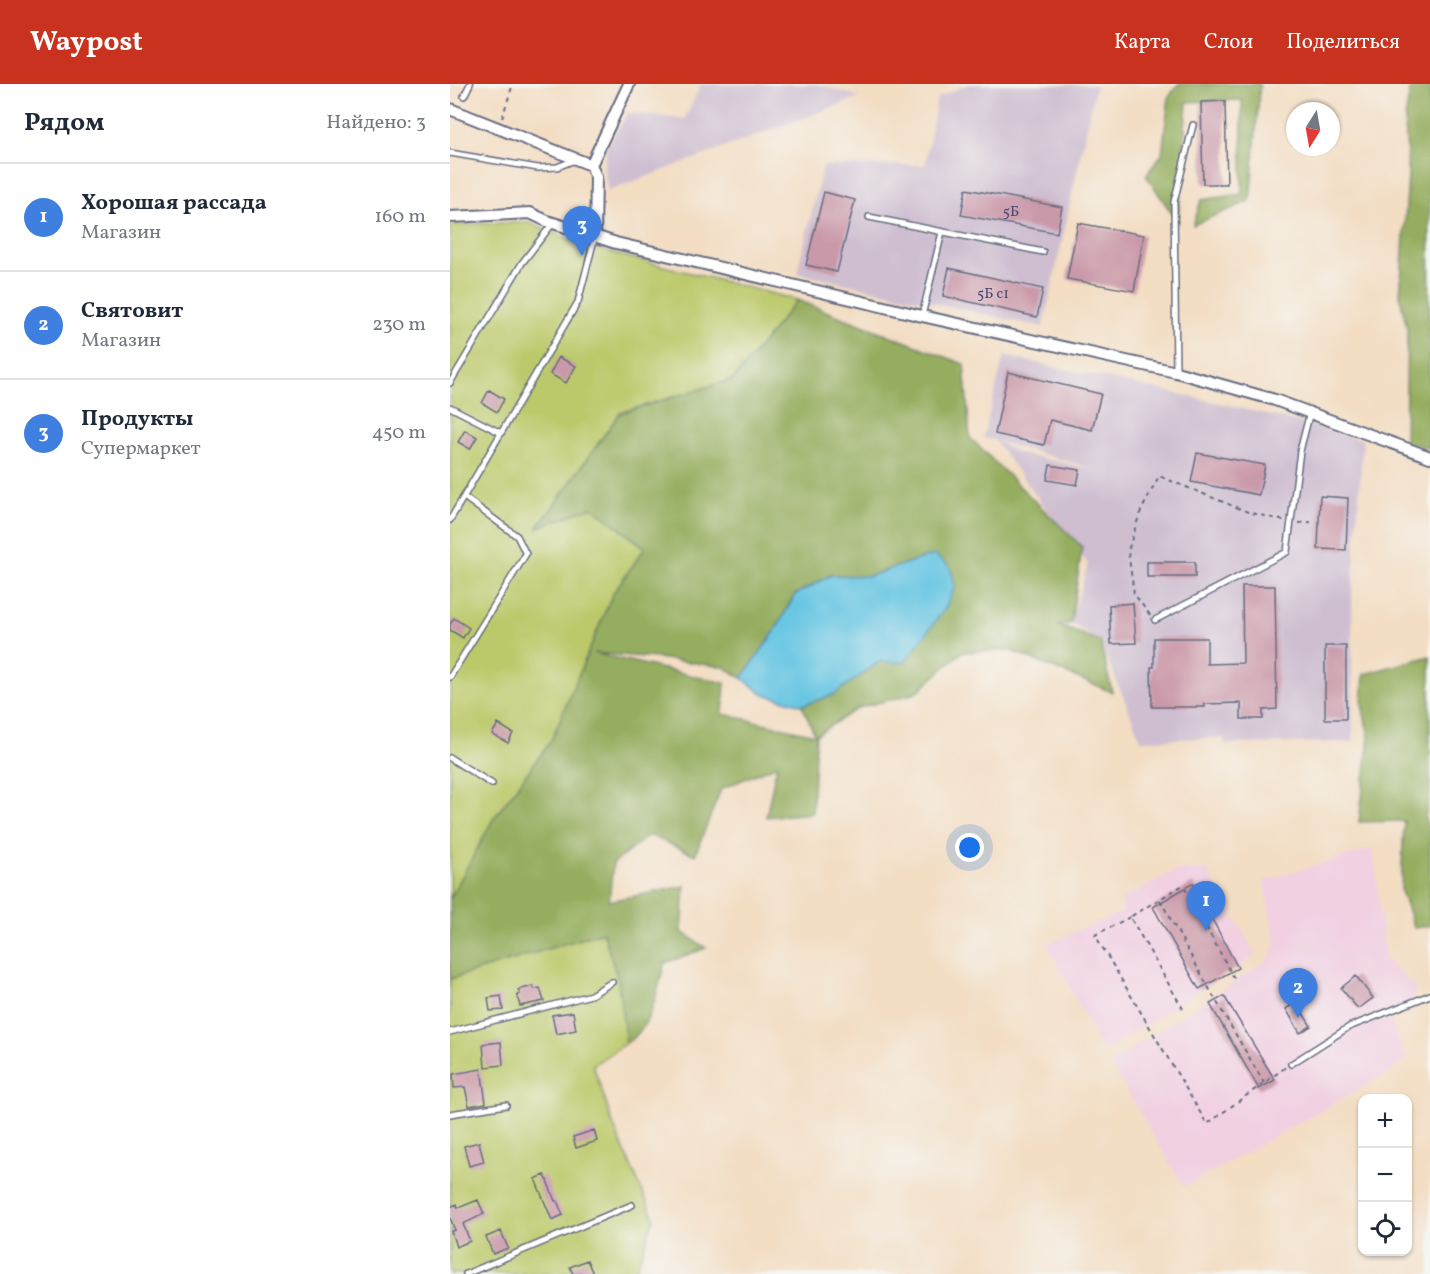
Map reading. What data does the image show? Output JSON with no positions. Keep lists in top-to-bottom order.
{
  "house_numbers": ["5Б", "5Б с1"],
  "north": "bottom",
  "page": {
    "header": "Waypost",
    "nav": ["Карта", "Слои", "Поделиться"],
    "heading": ["Рядом", "Найдено: 3"],
    "list": [
      {
        "mark": "1",
        "name": "Хорошая рассада",
        "note": "Магазин",
        "value": "160 m"
      },
      {
        "mark": "2",
        "name": "Святовит",
        "note": "Магазин",
        "value": "230 m"
      },
      {
        "mark": "3",
        "name": "Продукты",
        "note": "Супермаркет",
        "value": "450 m"
      }
    ],
    "pins": ["3", "1", "2"],
    "map_buttons": ["+", "−"]
  }
}
